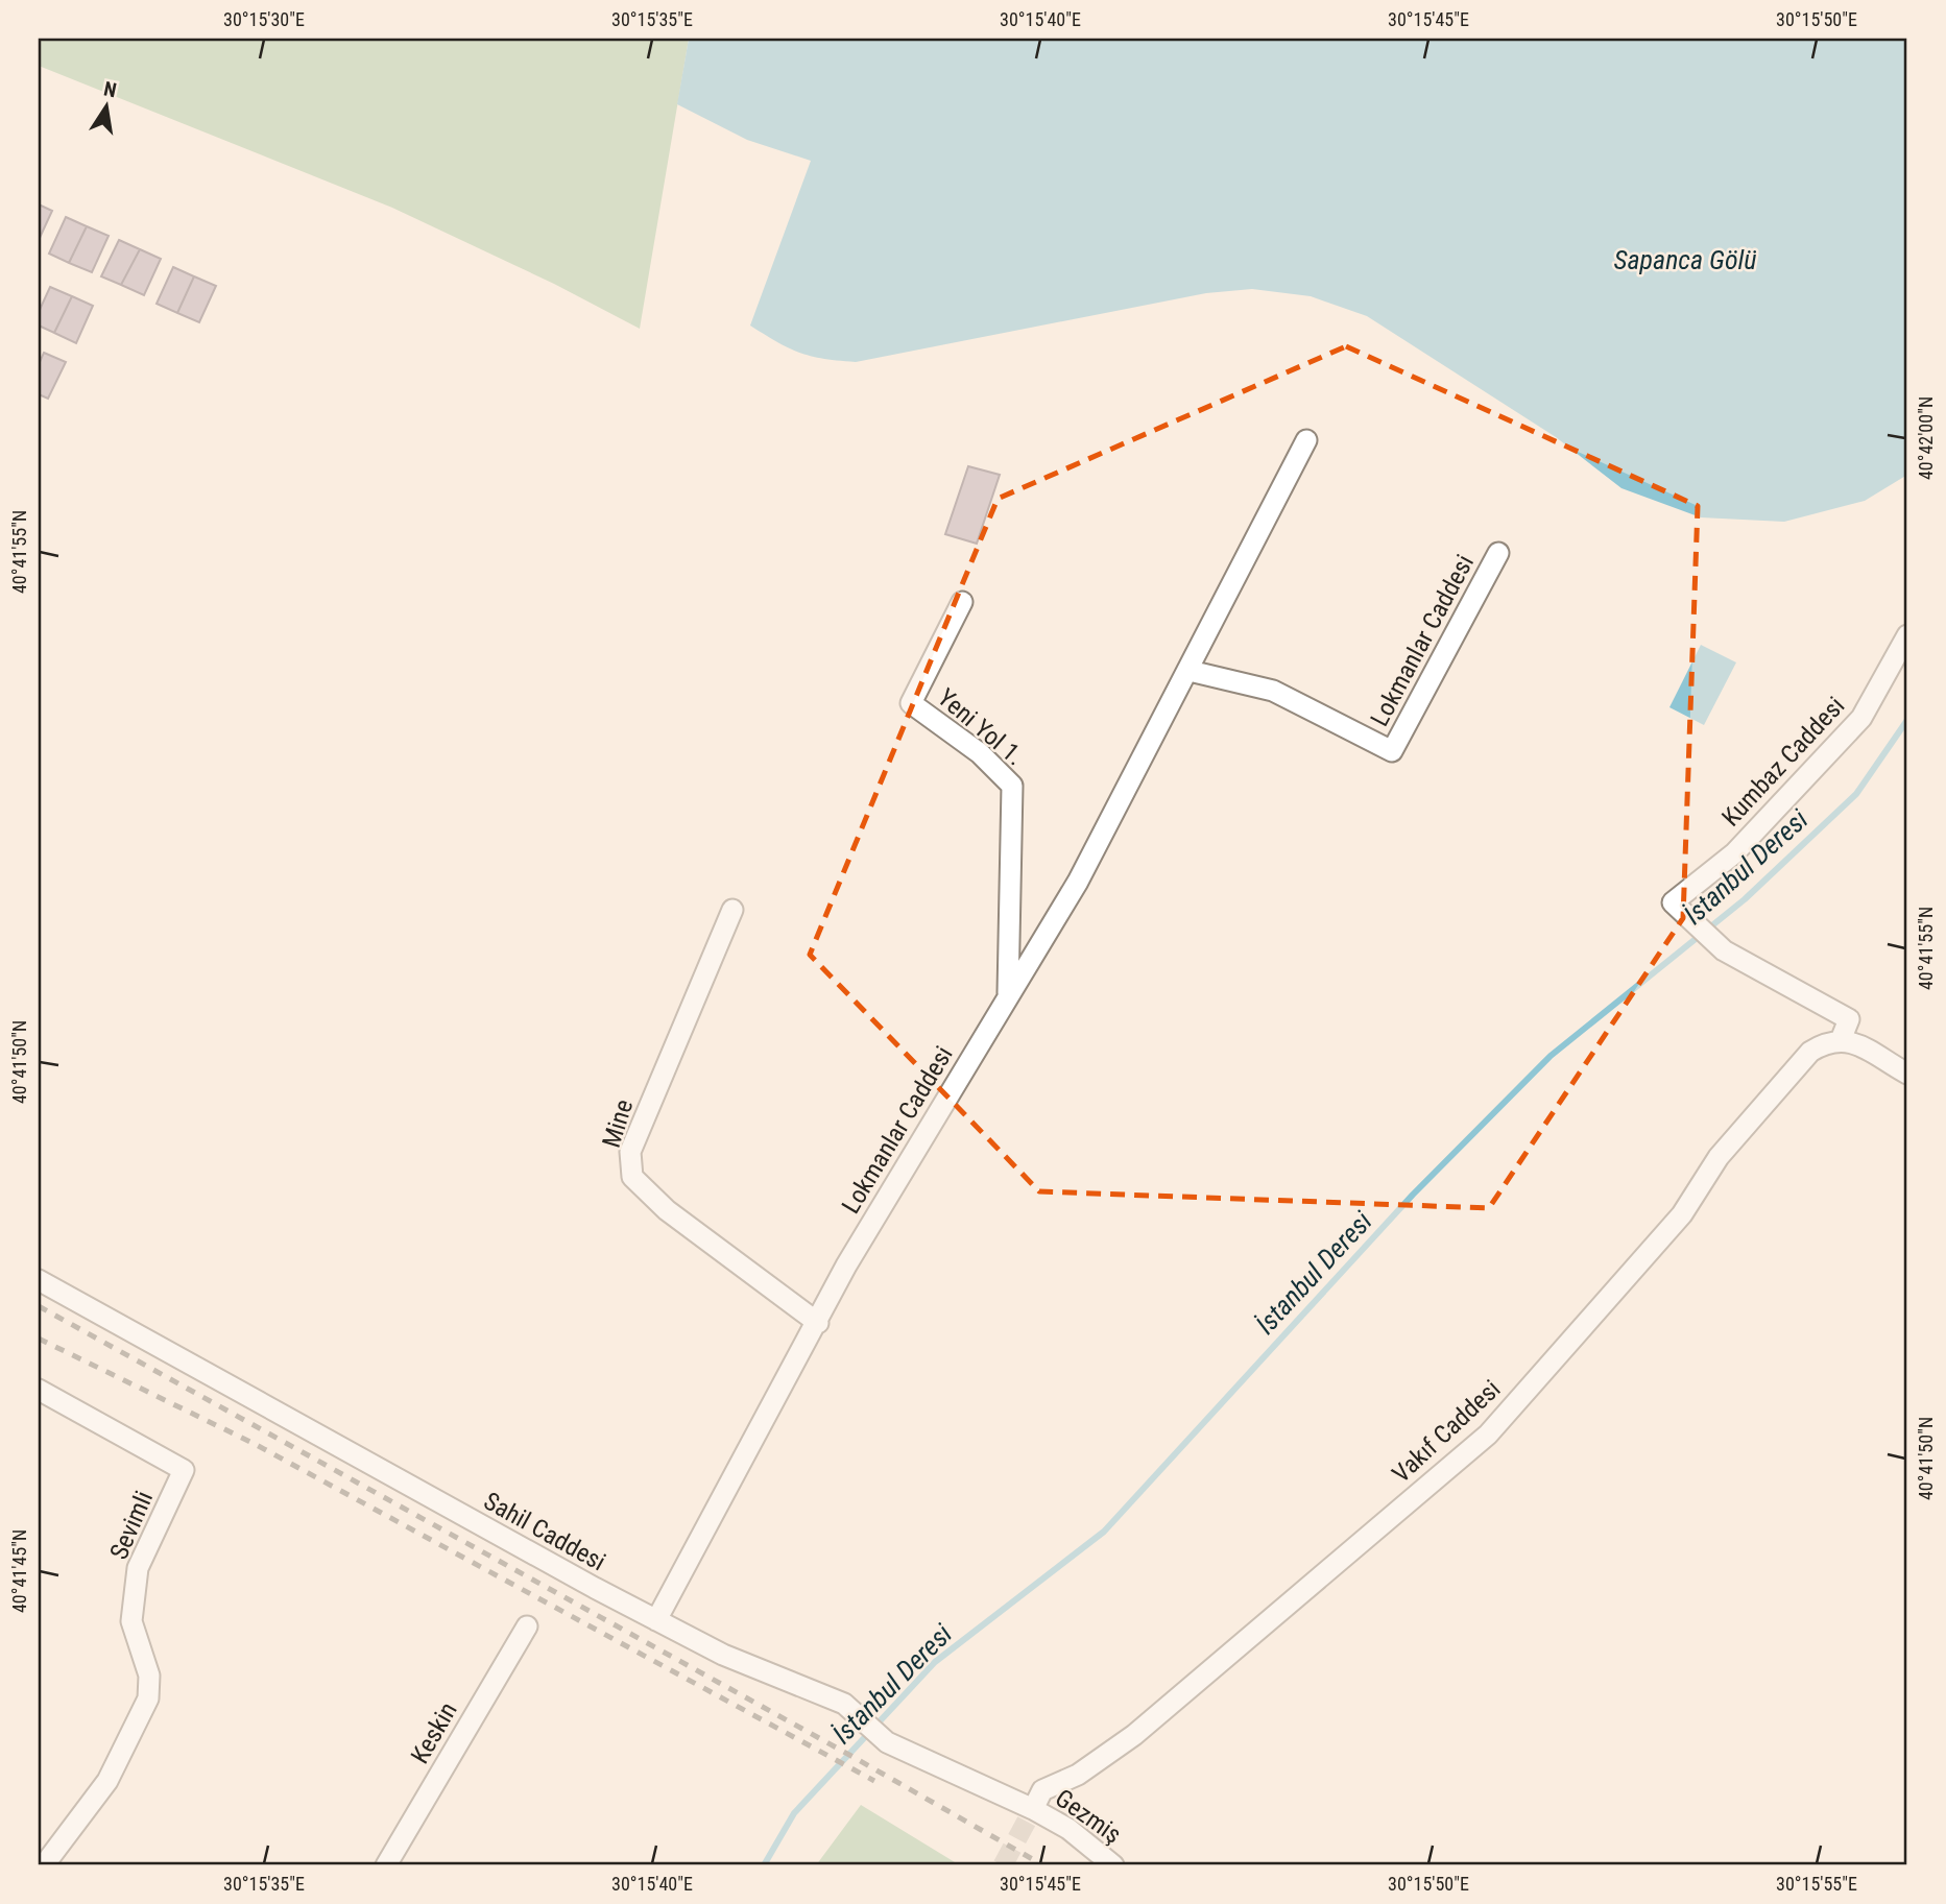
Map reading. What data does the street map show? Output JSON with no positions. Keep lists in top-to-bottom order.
{
  "streets": {
    "street": [
      "Lokmanlar Caddesi",
      "Yeni Yol 1.",
      "Kumbaz Caddesi",
      "Mine",
      "Vakıf Caddesi",
      "Sevimli",
      "Sahil Caddesi",
      "Keskin",
      "Gezmiş"
    ]
  },
  "crossings": [
    ["Lokmanlar Caddesi", "Yeni Yol 1."],
    ["Lokmanlar Caddesi", "Mine"],
    ["Lokmanlar Caddesi", "Sahil Caddesi"],
    ["Kumbaz Caddesi", "Vakıf Caddesi"],
    ["Vakıf Caddesi", "Sahil Caddesi"],
    ["Vakıf Caddesi", "Gezmiş"],
    ["Sahil Caddesi", "Gezmiş"]
  ],
  "water": ["Sapanca Gölü", "İstanbul Deresi"],
  "north": "top",
  "coordinates": [
    "30°15'30\"E",
    "30°15'35\"E",
    "30°15'40\"E",
    "30°15'45\"E",
    "30°15'50\"E",
    "40°42'00\"N",
    "40°41'55\"N",
    "40°41'50\"N",
    "40°41'45\"N",
    "30°15'55\"E"
  ]
}
